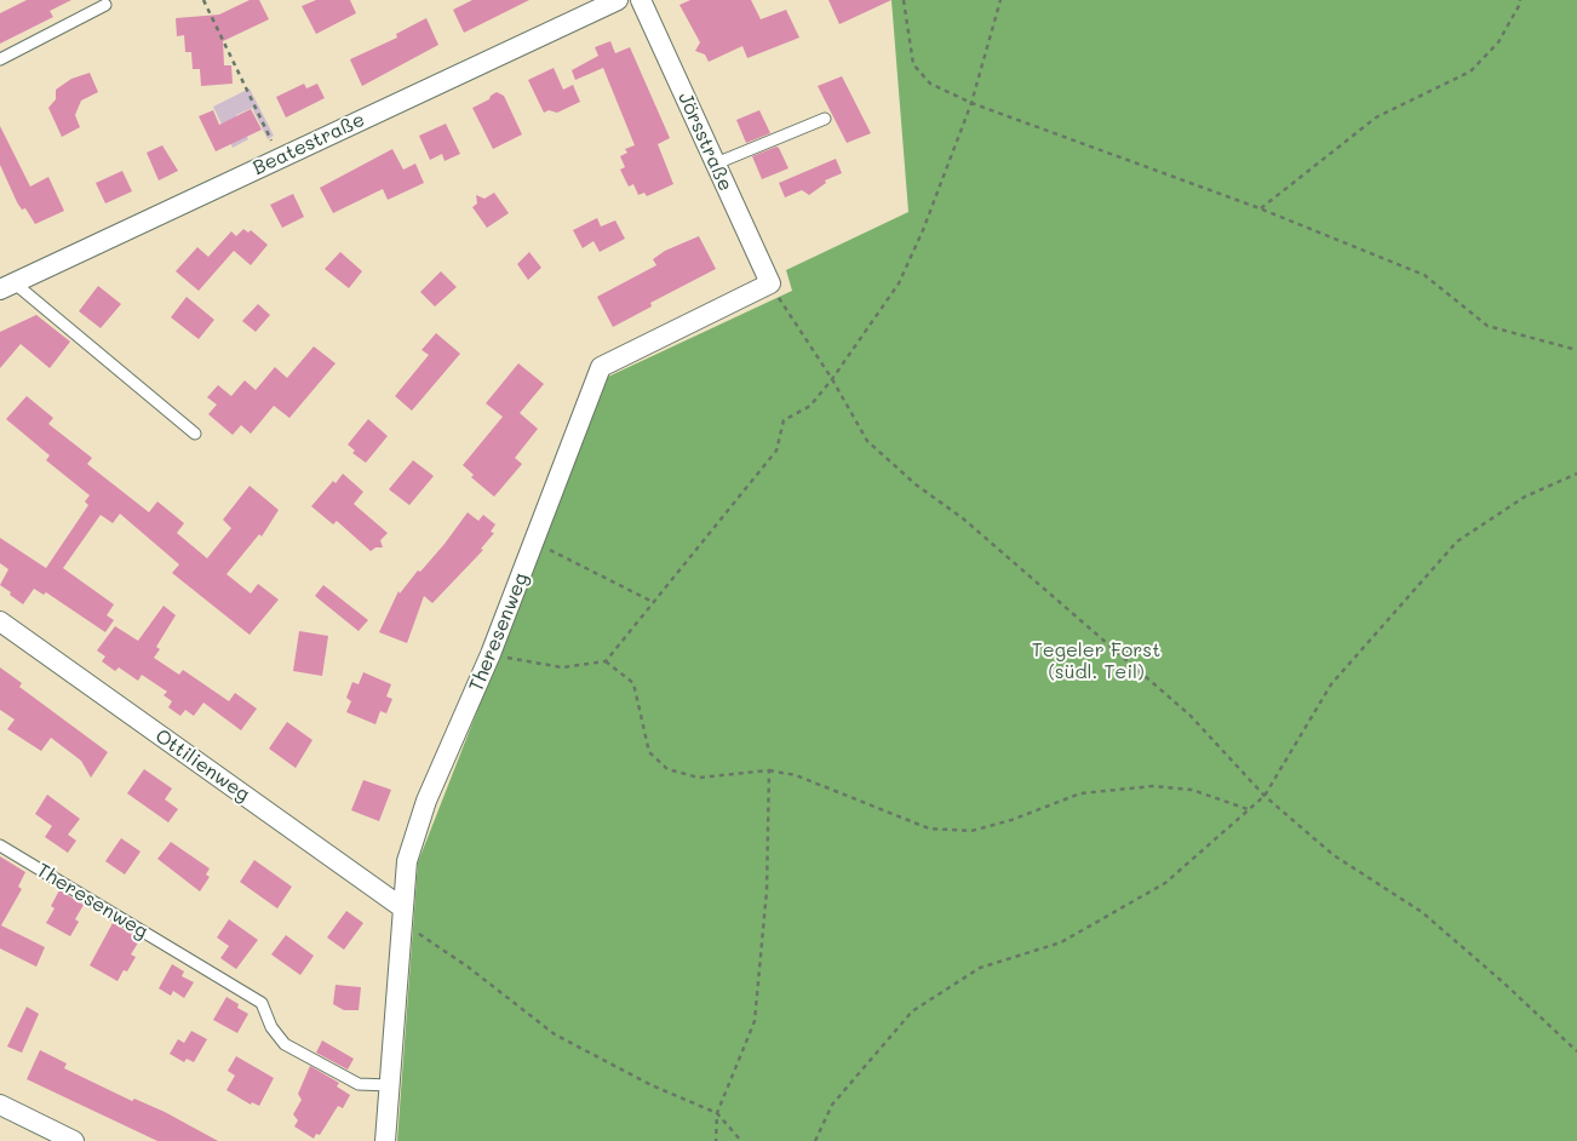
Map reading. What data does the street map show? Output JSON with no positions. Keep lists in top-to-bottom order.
{
  "streets": {
    "street": [
      "Jörsstraße",
      "Beatestraße",
      "Theresenweg",
      "Ottilienweg"
    ]
  },
  "crossings": [
    ["Jörsstraße", "Theresenweg"],
    ["Theresenweg", "Ottilienweg"]
  ],
  "parks": ["Tegeler Forst (südl. Teil)"]
}
